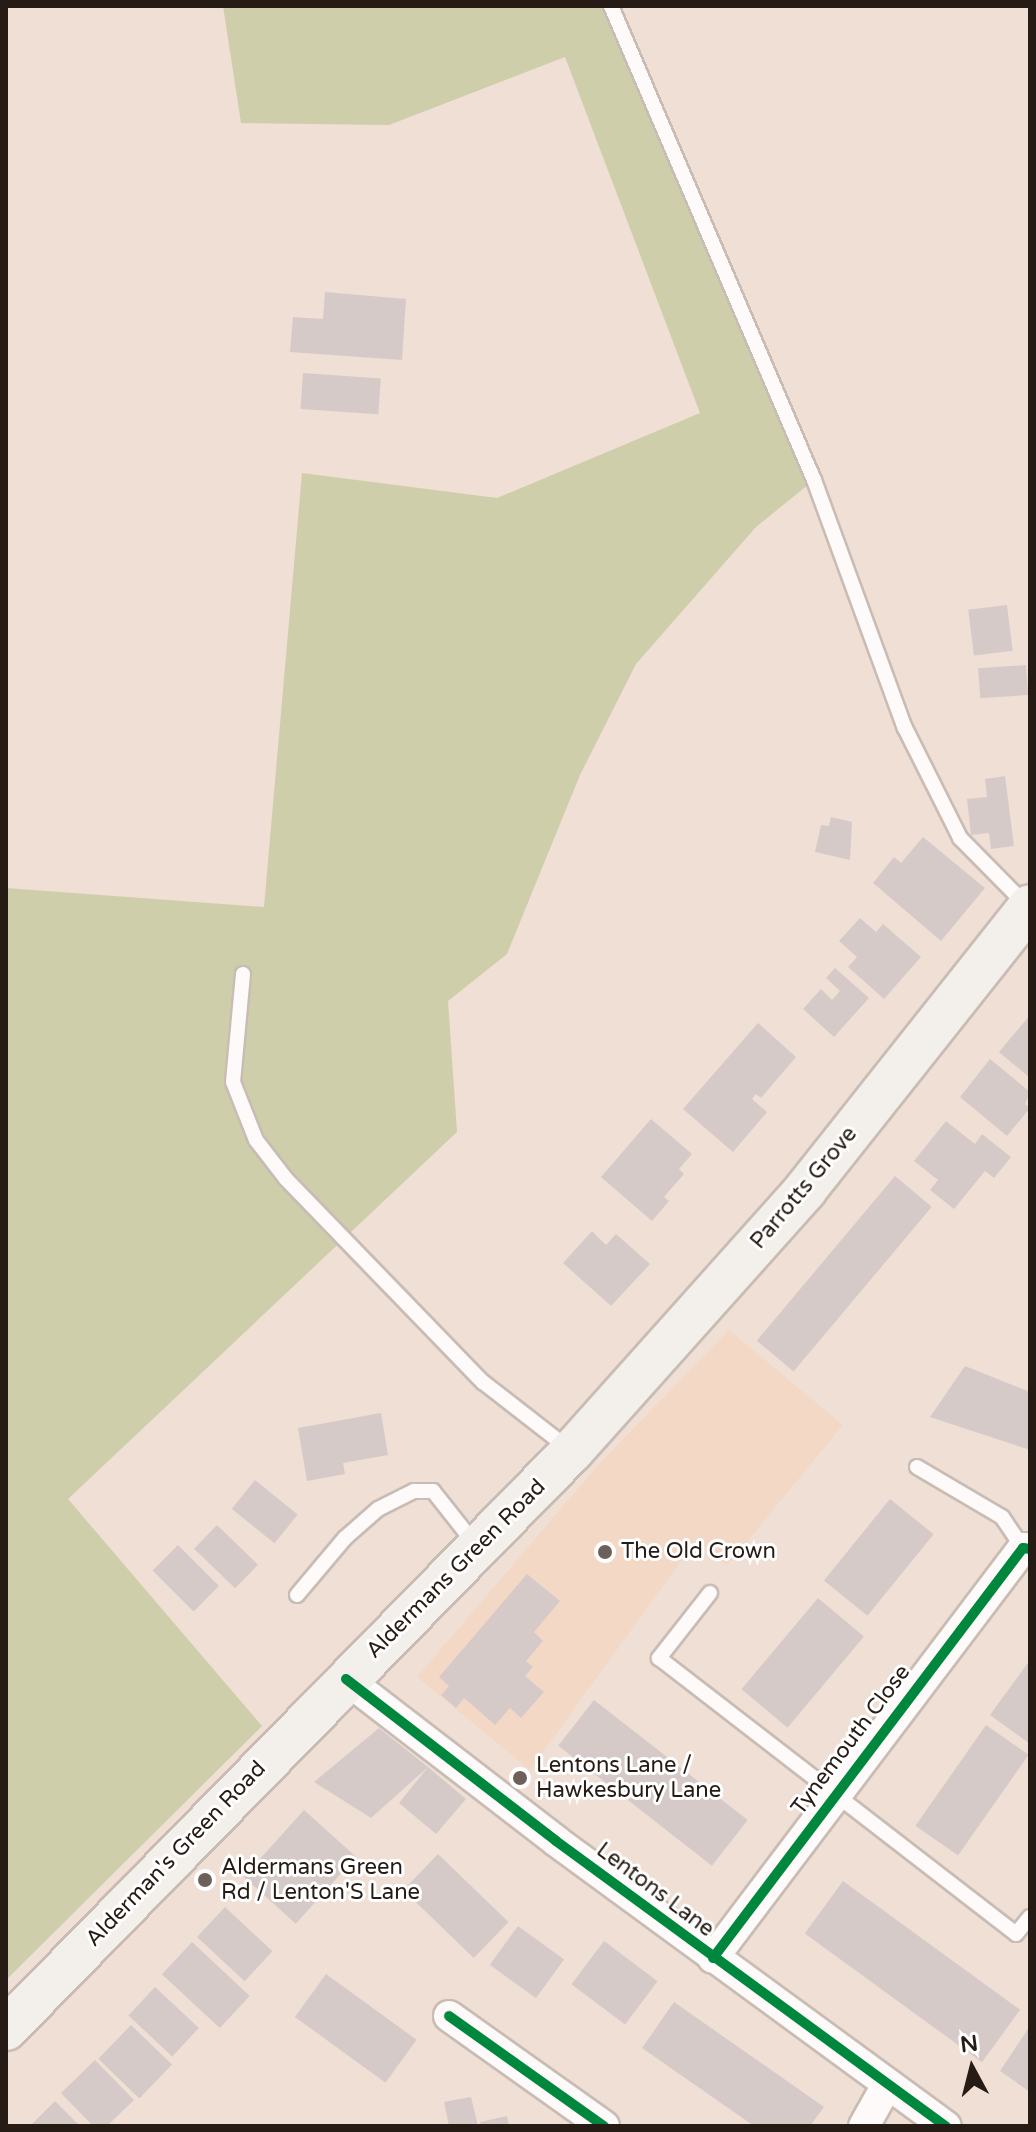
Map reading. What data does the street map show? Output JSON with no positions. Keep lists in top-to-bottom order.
{
  "streets": {
    "main road": ["Parrotts Grove", "Aldermans Green Road", "Alderman's Green Road"],
    "street": ["Tynemouth Close", "Lentons Lane"]
  },
  "crossings": [
    ["Parrotts Grove", "Aldermans Green Road"],
    ["Aldermans Green Road", "Alderman's Green Road"],
    ["Aldermans Green Road", "Lentons Lane"],
    ["Tynemouth Close", "Lentons Lane"],
    ["Alderman's Green Road", "Lentons Lane"]
  ],
  "places": ["The Old Crown", "Lentons Lane / Hawkesbury Lane", "Aldermans Green Rd / Lenton'S Lane"],
  "north": "top"
}
